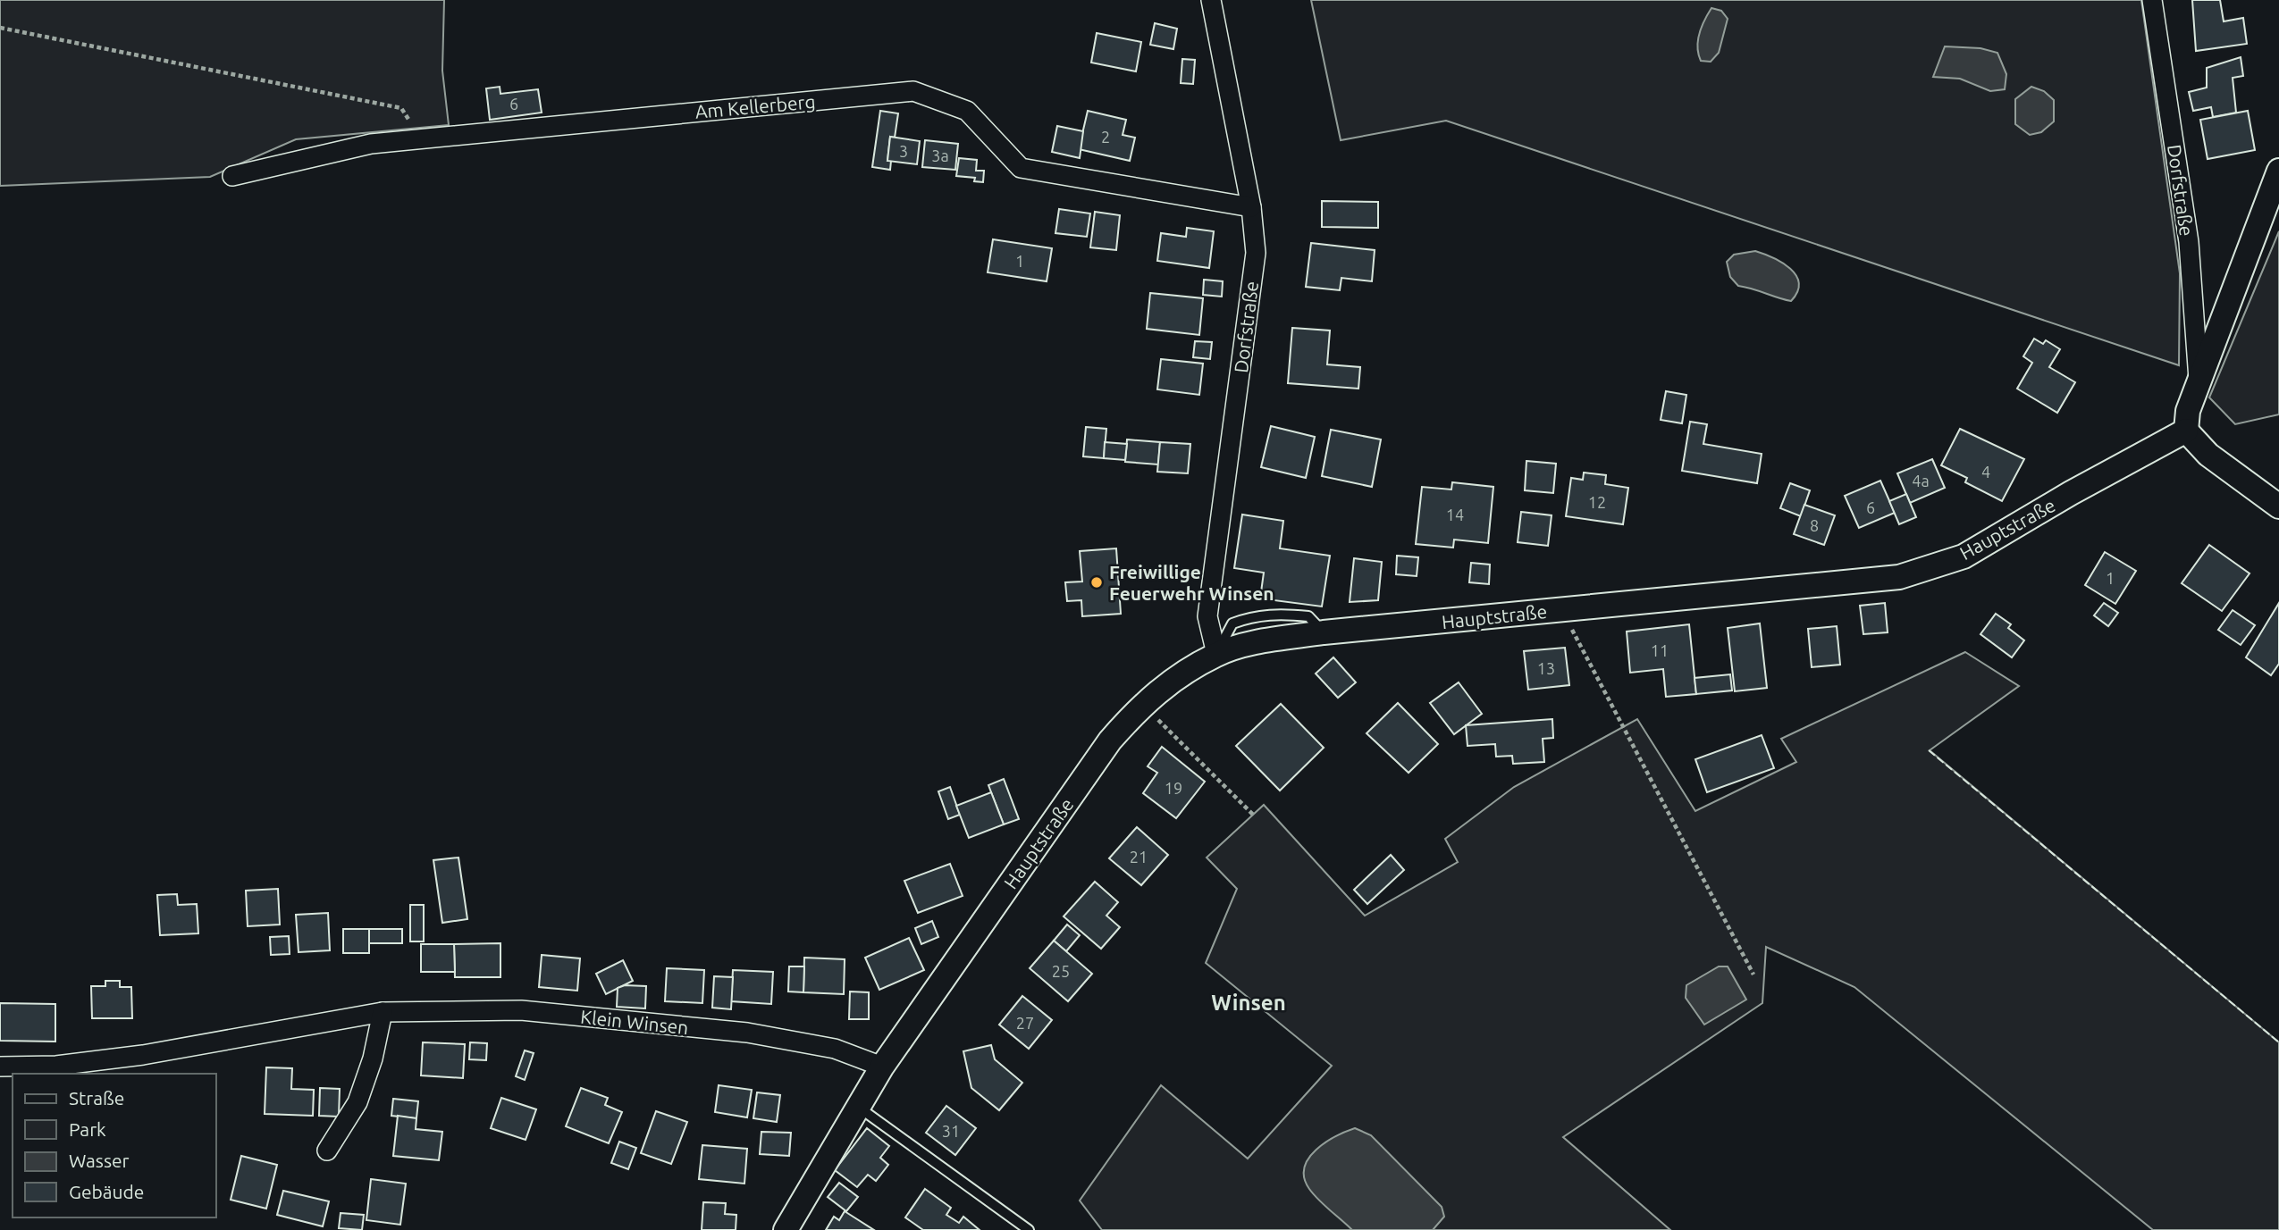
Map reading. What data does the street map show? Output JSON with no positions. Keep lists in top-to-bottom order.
{
  "streets": {
    "street": [
      "Am Kellerberg",
      "Dorfstraße",
      "Hauptstraße",
      "Klein Winsen"
    ]
  },
  "crossings": [
    ["Am Kellerberg", "Dorfstraße"],
    ["Dorfstraße", "Hauptstraße"],
    ["Hauptstraße", "Klein Winsen"]
  ],
  "districts": ["Winsen"],
  "places": ["Freiwillige Feuerwehr Winsen"],
  "house_numbers": [
    "6",
    "2",
    "3",
    "3a",
    "1",
    "4",
    "4a",
    "12",
    "6",
    "14",
    "8",
    "1",
    "11",
    "13",
    "19",
    "21",
    "25",
    "27",
    "31"
  ],
  "legend": [
    "Straße",
    "Park",
    "Wasser",
    "Gebäude"
  ]
}
